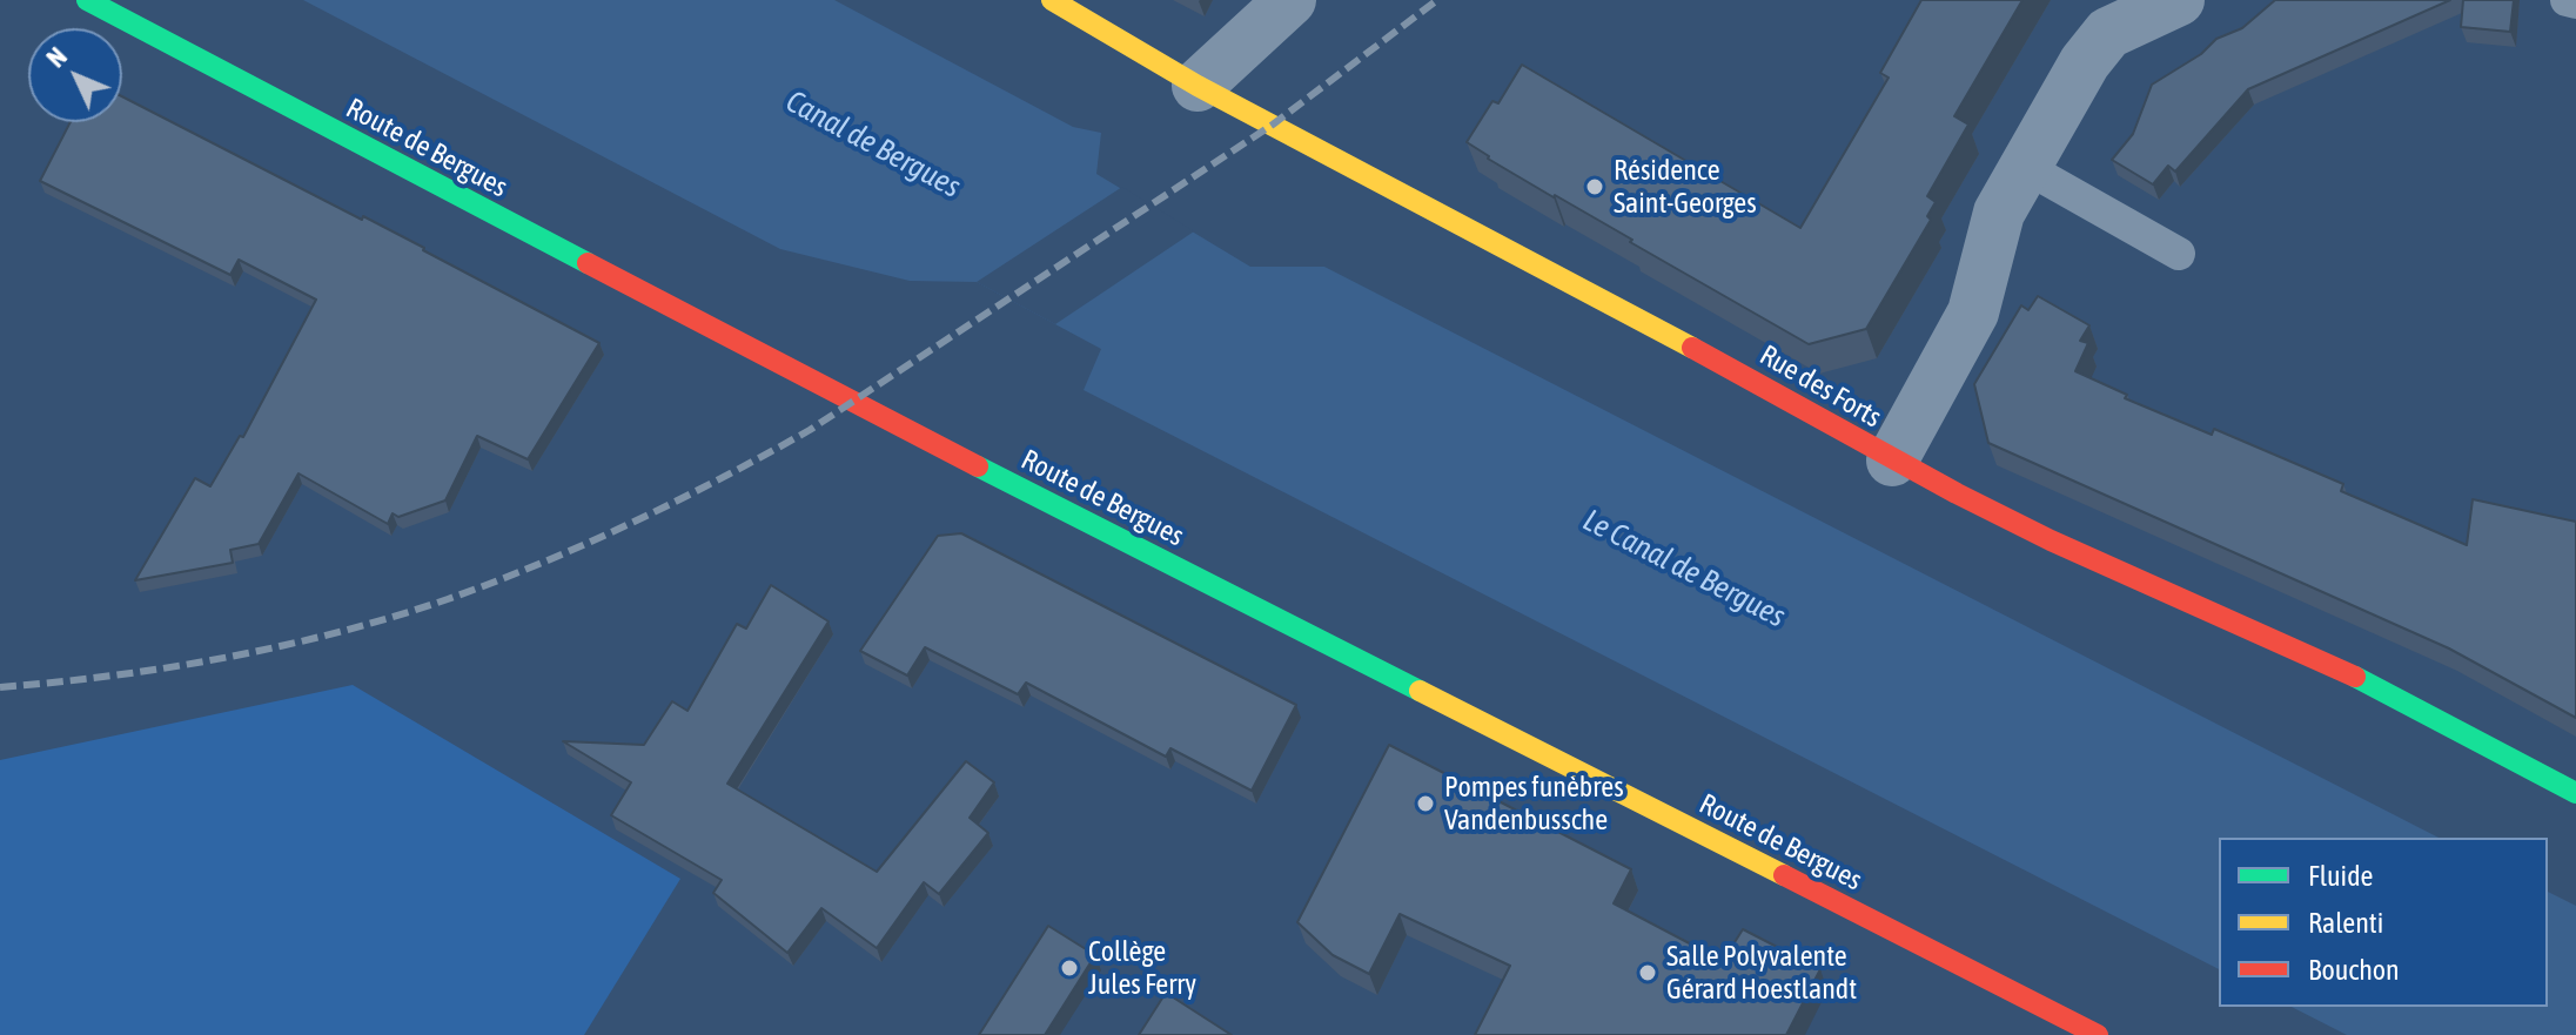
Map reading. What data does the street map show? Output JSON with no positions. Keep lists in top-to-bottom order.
{
  "streets": {
    "main road": ["Route de Bergues", "Rue des Forts"]
  },
  "water": ["Canal de Bergues", "Le Canal de Bergues"],
  "places": [
    "Résidence Saint-Georges",
    "Pompes funèbres Vandenbussche",
    "Collège Jules Ferry",
    "Salle Polyvalente Gérard Hoestlandt"
  ],
  "legend": ["Fluide", "Ralenti", "Bouchon"],
  "north": "top left"
}
